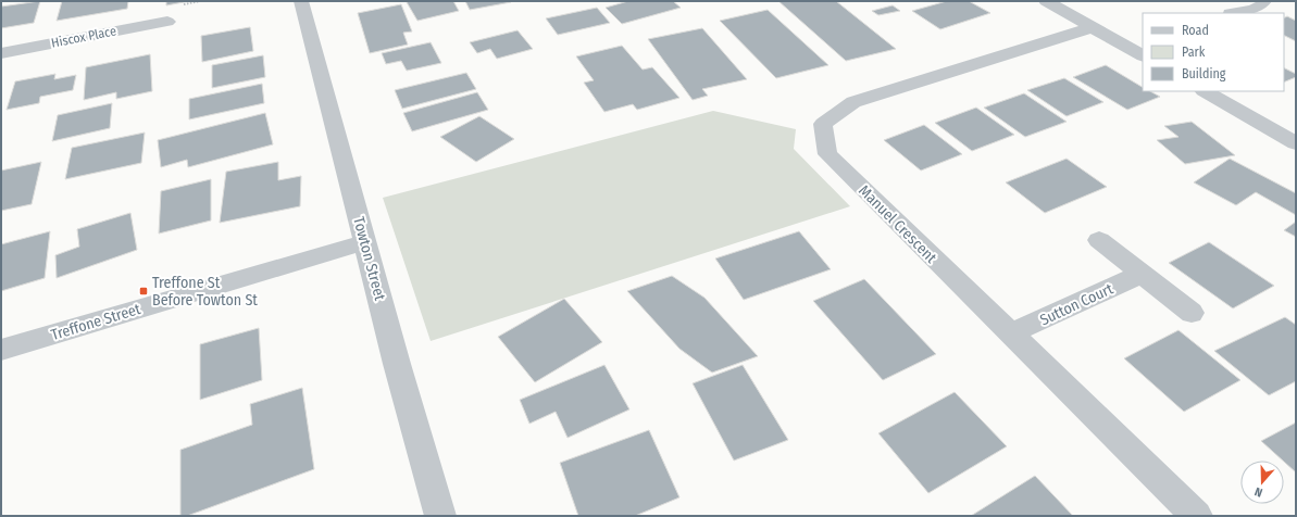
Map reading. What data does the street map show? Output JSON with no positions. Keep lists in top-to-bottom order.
{
  "streets": {
    "street": [
      "Hiscox Place",
      "Manuel Crescent",
      "Towton Street",
      "Sutton Court",
      "Treffone Street"
    ]
  },
  "crossings": [
    ["Manuel Crescent", "Sutton Court"],
    ["Towton Street", "Treffone Street"]
  ],
  "places": {
    "transit": ["Treffone St Before Towton St"]
  },
  "legend": ["Road", "Park", "Building"],
  "north": "bottom"
}
